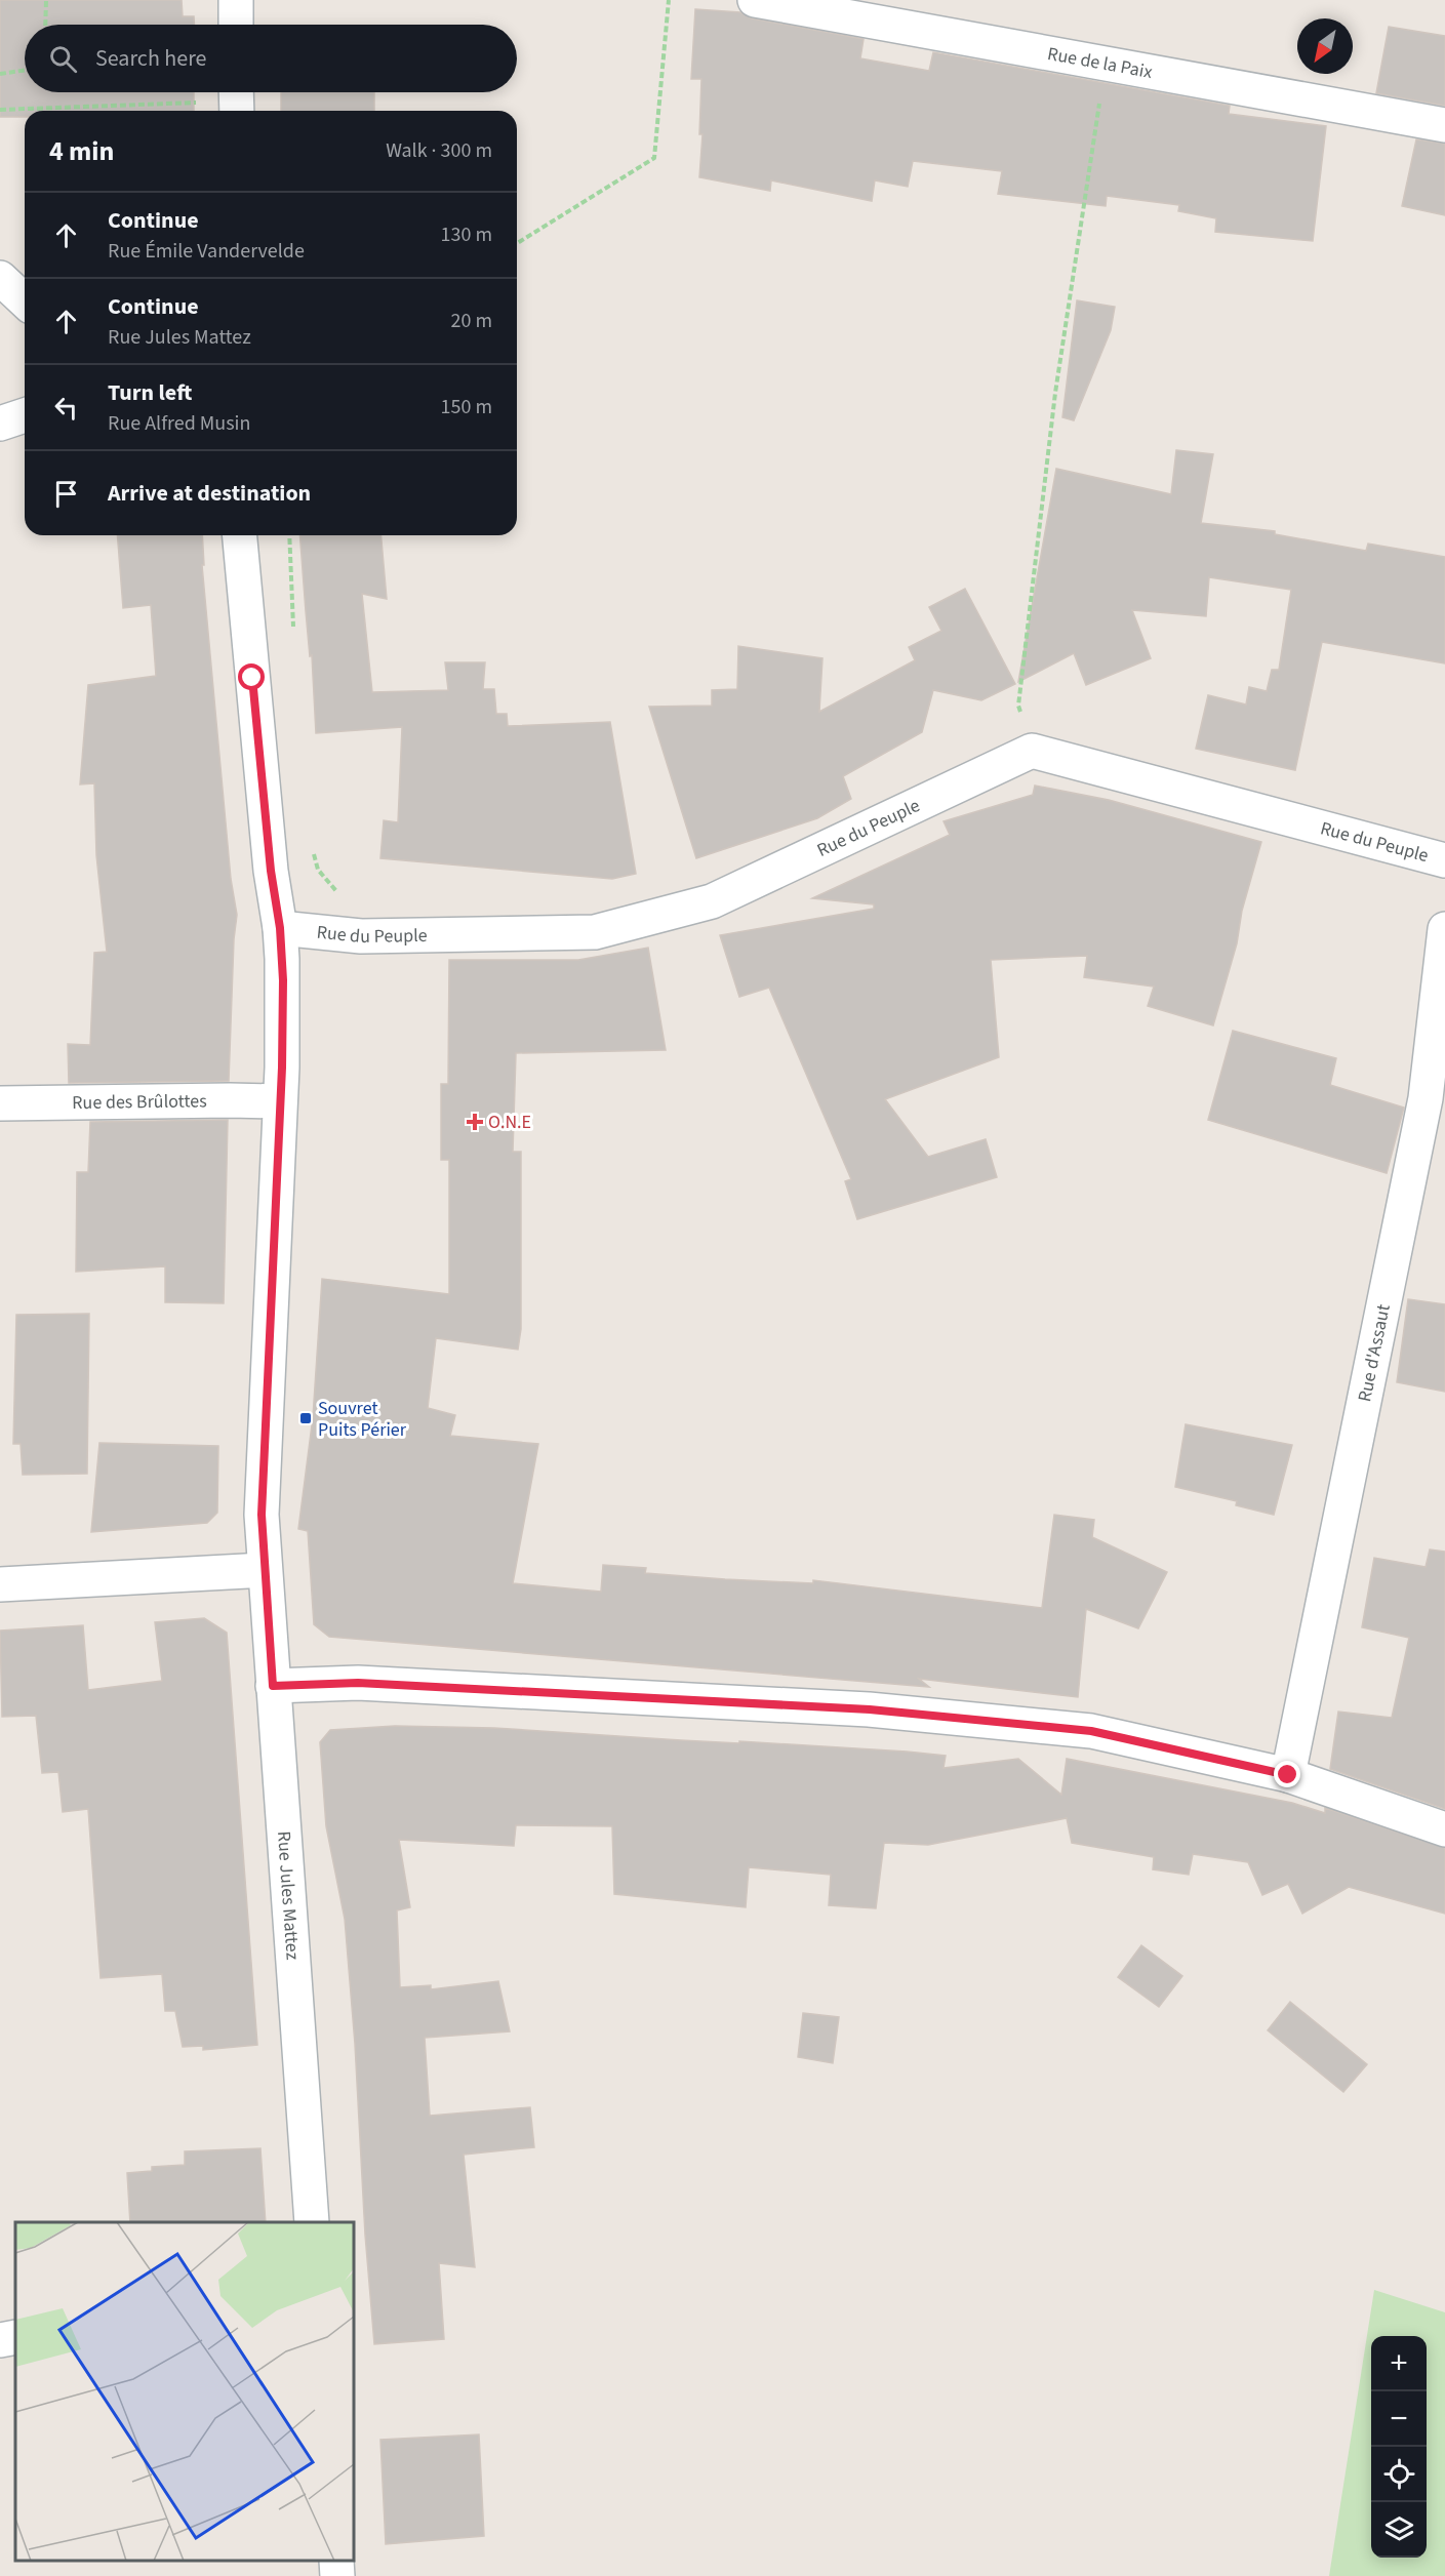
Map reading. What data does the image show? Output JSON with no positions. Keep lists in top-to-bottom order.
{
  "streets": {
    "street": [
      "Rue de la Paix",
      "Rue du Peuple",
      "Rue des Brûlottes",
      "Rue d'Assaut",
      "Rue Jules Mattez"
    ]
  },
  "crossings": [
    ["Rue du Peuple", "Rue Jules Mattez"],
    ["Rue des Brûlottes", "Rue Jules Mattez"]
  ],
  "places": {
    "health": ["O.N.E"],
    "transit": ["Souvret Puits Périer"]
  },
  "north": "bottom left",
  "page": {
    "search": "Search here",
    "heading": ["4 min", "Walk · 300 m"],
    "list": [
      ["Continue", "Rue Émile Vandervelde", "130 m"],
      ["Continue", "Rue Jules Mattez", "20 m"],
      ["Turn left", "Rue Alfred Musin", "150 m"],
      "Arrive at destination"
    ],
    "map_buttons": ["+", "−"]
  }
}
